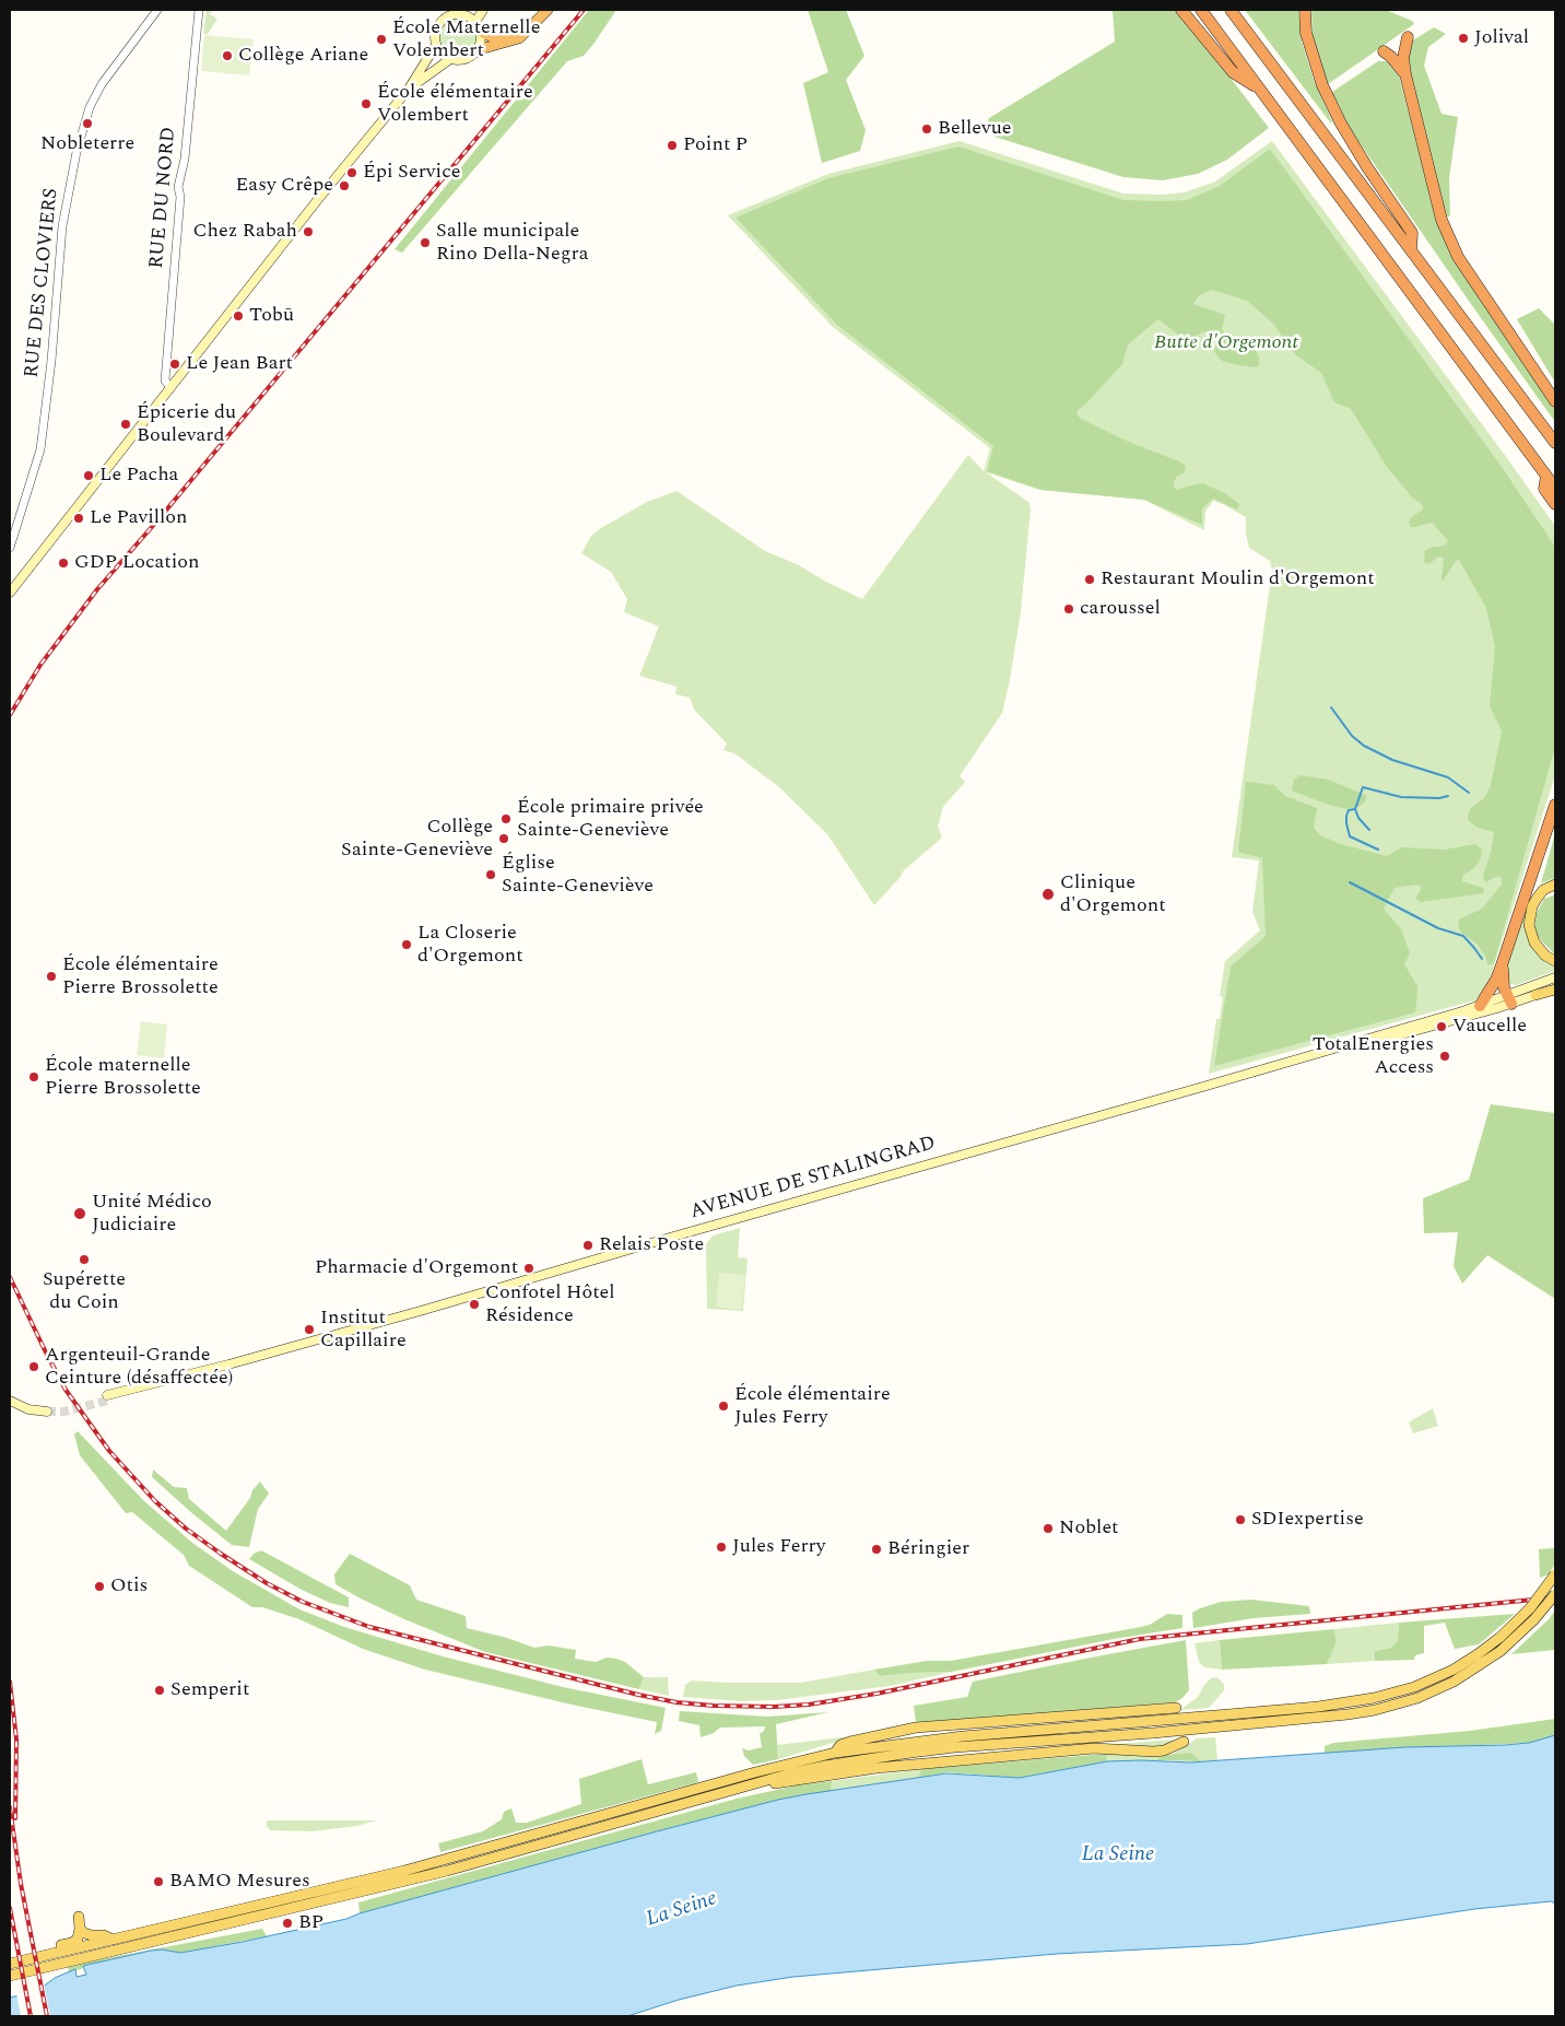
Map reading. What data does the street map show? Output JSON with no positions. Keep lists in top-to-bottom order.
{
  "streets": {
    "main road": ["AVENUE DE STALINGRAD"],
    "street": ["RUE DU NORD", "RUE DES CLOVIERS"]
  },
  "water": ["La Seine"],
  "parks": ["Butte d'Orgemont"],
  "places": [
    "Jolival",
    "École Maternelle Volembert",
    "Collège Ariane",
    "École élémentaire Volembert",
    "Nobleterre",
    "Bellevue",
    "Point P",
    "Épi Service",
    "Easy Crêpe",
    "Chez Rabah",
    "Salle municipale Rino Della-Negra",
    "Tobū",
    "Le Jean Bart",
    "Épicerie du Boulevard",
    "Le Pacha",
    "Le Pavillon",
    "GDP Location",
    "Restaurant Moulin d'Orgemont",
    "caroussel",
    "École primaire privée Sainte-Geneviève",
    "Collège Sainte-Geneviève",
    "Église Sainte-Geneviève",
    "Clinique d'Orgemont",
    "La Closerie d'Orgemont",
    "École élémentaire Pierre Brossolette",
    "Vaucelle",
    "TotalEnergies Access",
    "École maternelle Pierre Brossolette",
    "Unité Médico Judiciaire",
    "Relais Poste",
    "Supérette du Coin",
    "Pharmacie d'Orgemont",
    "Confotel Hôtel Résidence",
    "Institut Capillaire",
    "Argenteuil-Grande Ceinture (désaffectée)",
    "École élémentaire Jules Ferry",
    "SDIexpertise",
    "Noblet",
    "Jules Ferry",
    "Béringier",
    "Otis",
    "Semperit",
    "BAMO Mesures",
    "BP"
  ]
}
